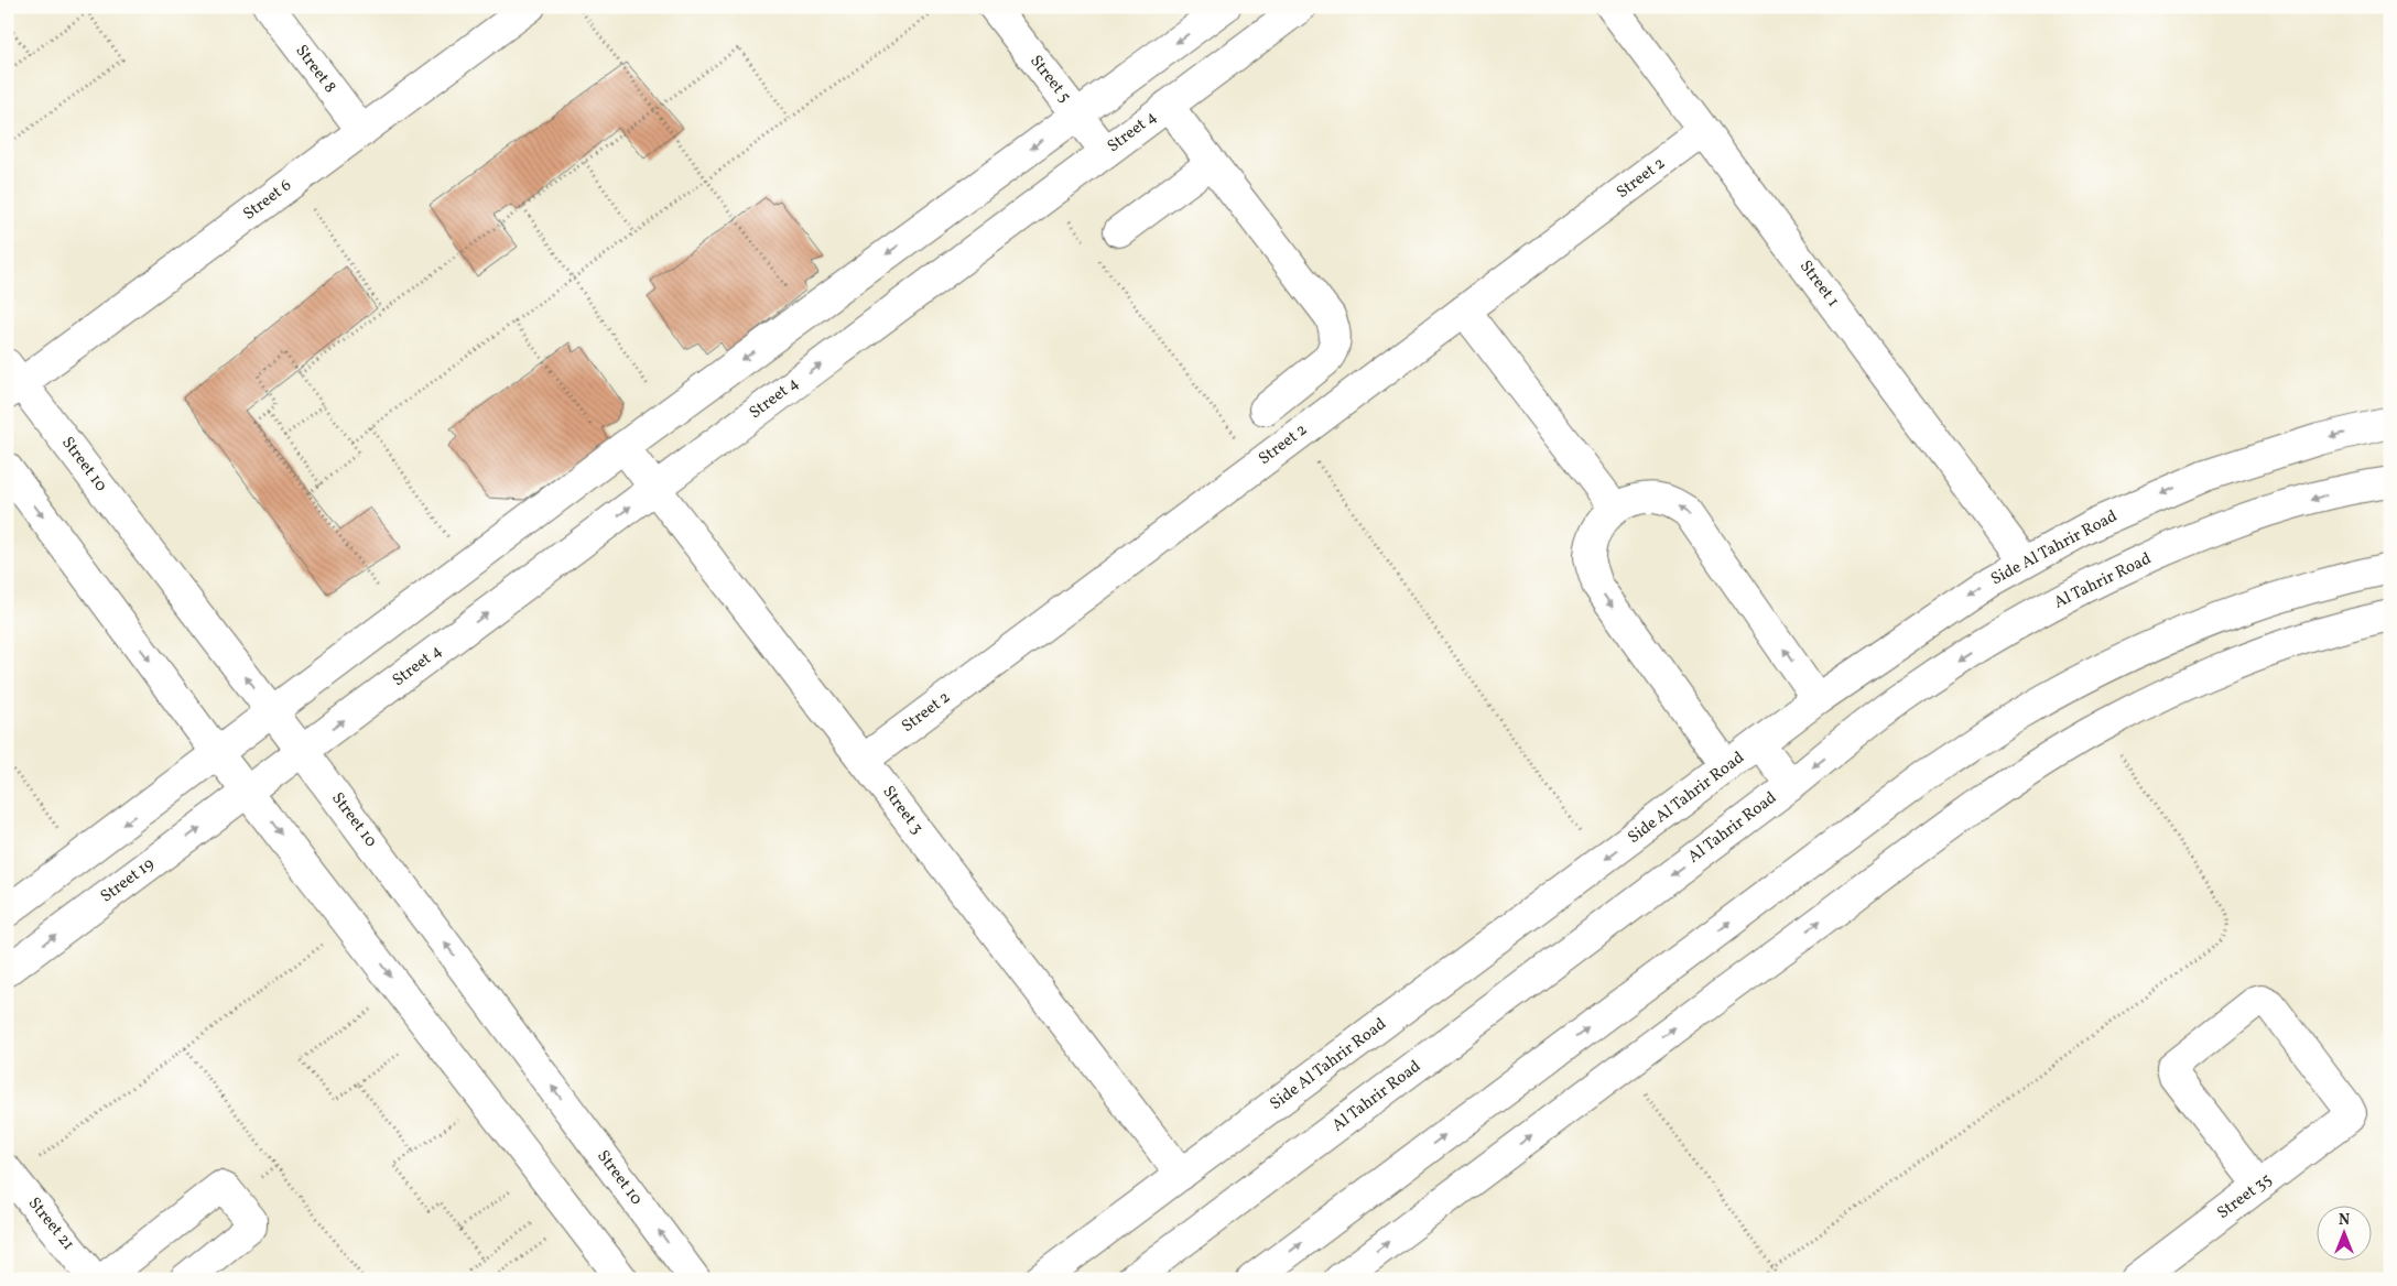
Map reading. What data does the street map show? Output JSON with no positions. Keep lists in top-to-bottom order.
{
  "streets": {
    "street": [
      "Street 8",
      "Street 5",
      "Street 4",
      "Street 2",
      "Street 6",
      "Street 1",
      "Street 10",
      "Side Al Tahrir Road",
      "Al Tahrir Road",
      "Street 3",
      "Street 19",
      "Street 35",
      "Street 21"
    ]
  },
  "crossings": [
    ["Street 8", "Street 6"],
    ["Street 5", "Street 4"],
    ["Street 4", "Street 10"],
    ["Street 4", "Street 3"],
    ["Street 4", "Street 19"],
    ["Street 2", "Street 1"],
    ["Street 2", "Street 3"],
    ["Street 6", "Street 10"],
    ["Street 1", "Side Al Tahrir Road"],
    ["Side Al Tahrir Road", "Street 3"]
  ],
  "north": "top"
}
